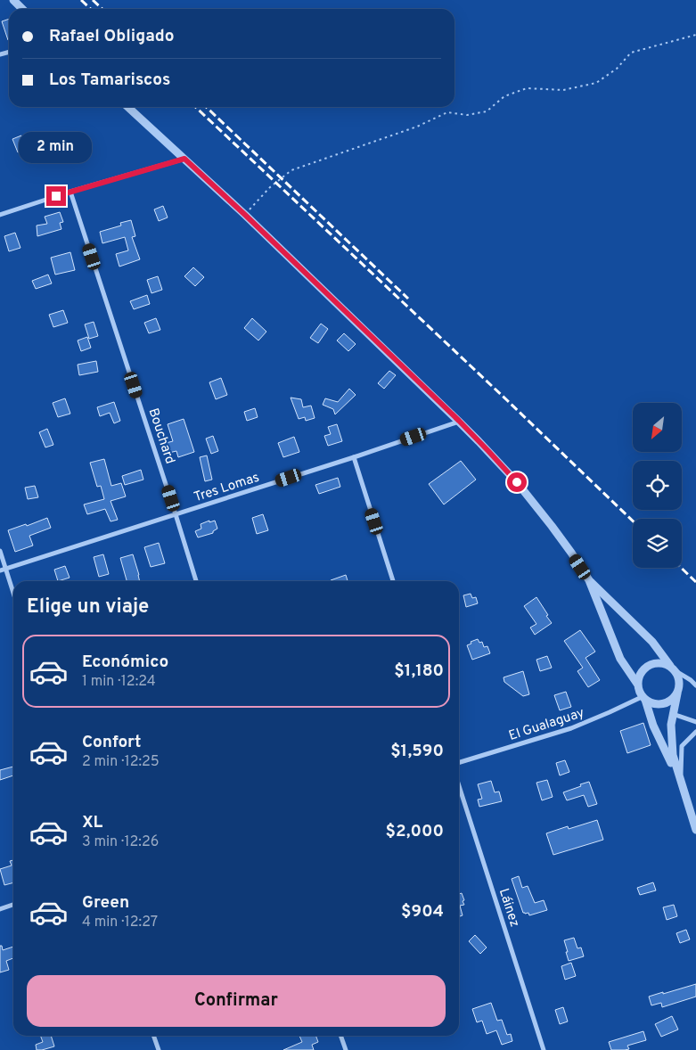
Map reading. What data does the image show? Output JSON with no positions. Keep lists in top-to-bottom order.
{
  "streets": {
    "street": [
      "Bouchard",
      "Tres Lomas",
      "El Gualaguay",
      "Láinez"
    ]
  },
  "crossings": [
    ["Bouchard", "Tres Lomas"]
  ],
  "north": "bottom left",
  "page": {
    "banner": ["Rafael Obligado", "Los Tamariscos"],
    "bubble": "2 min",
    "heading": "Elige un viaje",
    "list": [
      {
        "name": "Económico",
        "note": "1 min · 12:24",
        "value": "$1,180"
      },
      {
        "name": "Confort",
        "note": "2 min · 12:25",
        "value": "$1,590"
      },
      {
        "name": "XL",
        "note": "3 min · 12:26",
        "value": "$2,000"
      },
      {
        "name": "Green",
        "note": "4 min · 12:27",
        "value": "$904"
      }
    ],
    "buttons": "Confirmar"
  }
}
